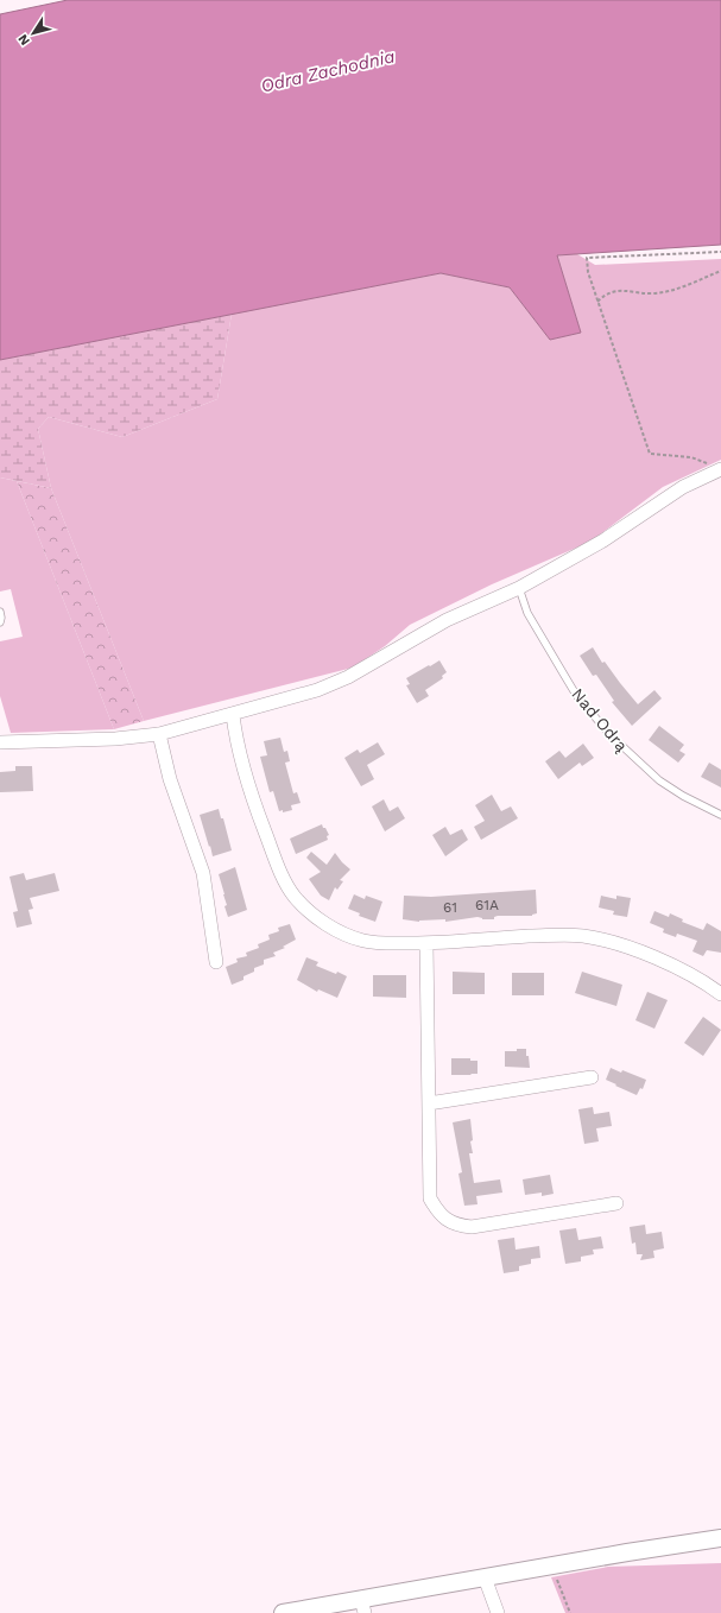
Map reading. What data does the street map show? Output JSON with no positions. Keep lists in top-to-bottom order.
{
  "streets": {
    "lane": ["Nad Odrą"]
  },
  "water": ["Odra Zachodnia"],
  "house_numbers": ["61A", "61"],
  "north": "bottom left"
}
